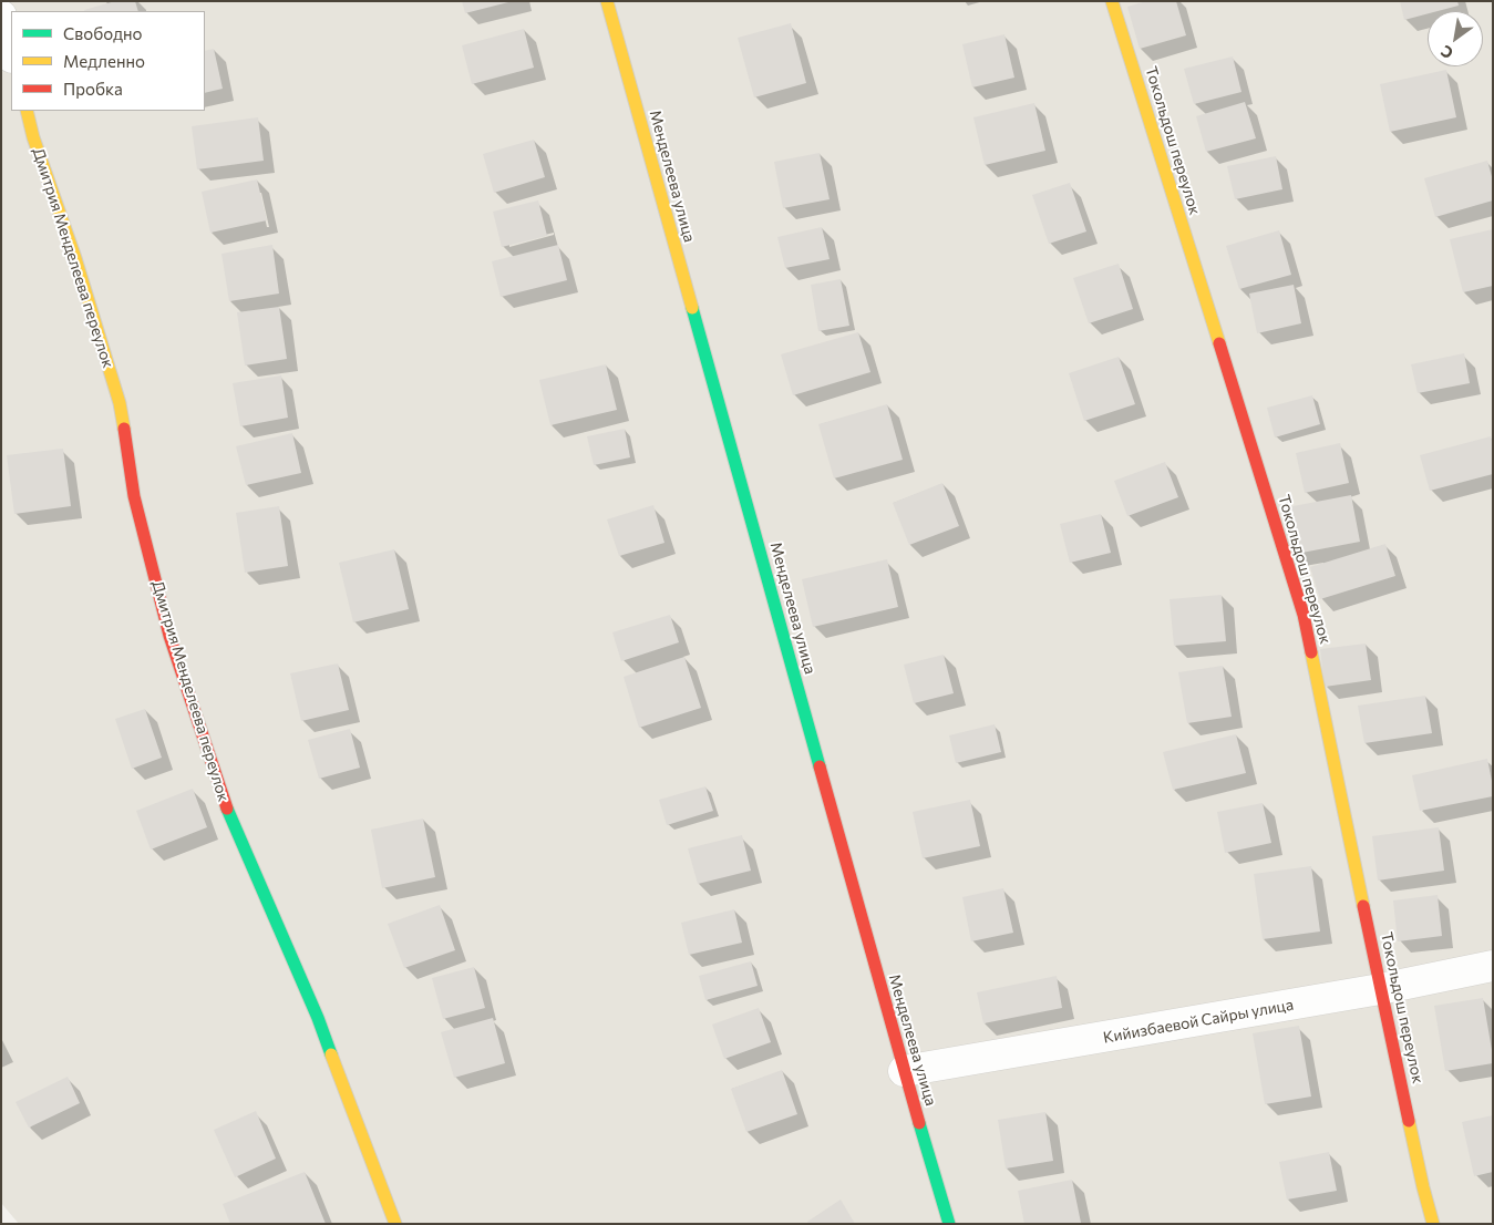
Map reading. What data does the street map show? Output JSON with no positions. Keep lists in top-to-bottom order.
{
  "streets": {
    "street": [
      "Токольдош переулок",
      "Менделеева улица",
      "Дмитрия Менделеева переулок",
      "Кийизбаевой Сайры улица"
    ]
  },
  "crossings": [
    ["Токольдош переулок", "Кийизбаевой Сайры улица"],
    ["Менделеева улица", "Кийизбаевой Сайры улица"]
  ],
  "legend": ["Свободно", "Медленно", "Пробка"],
  "north": "bottom left"
}
